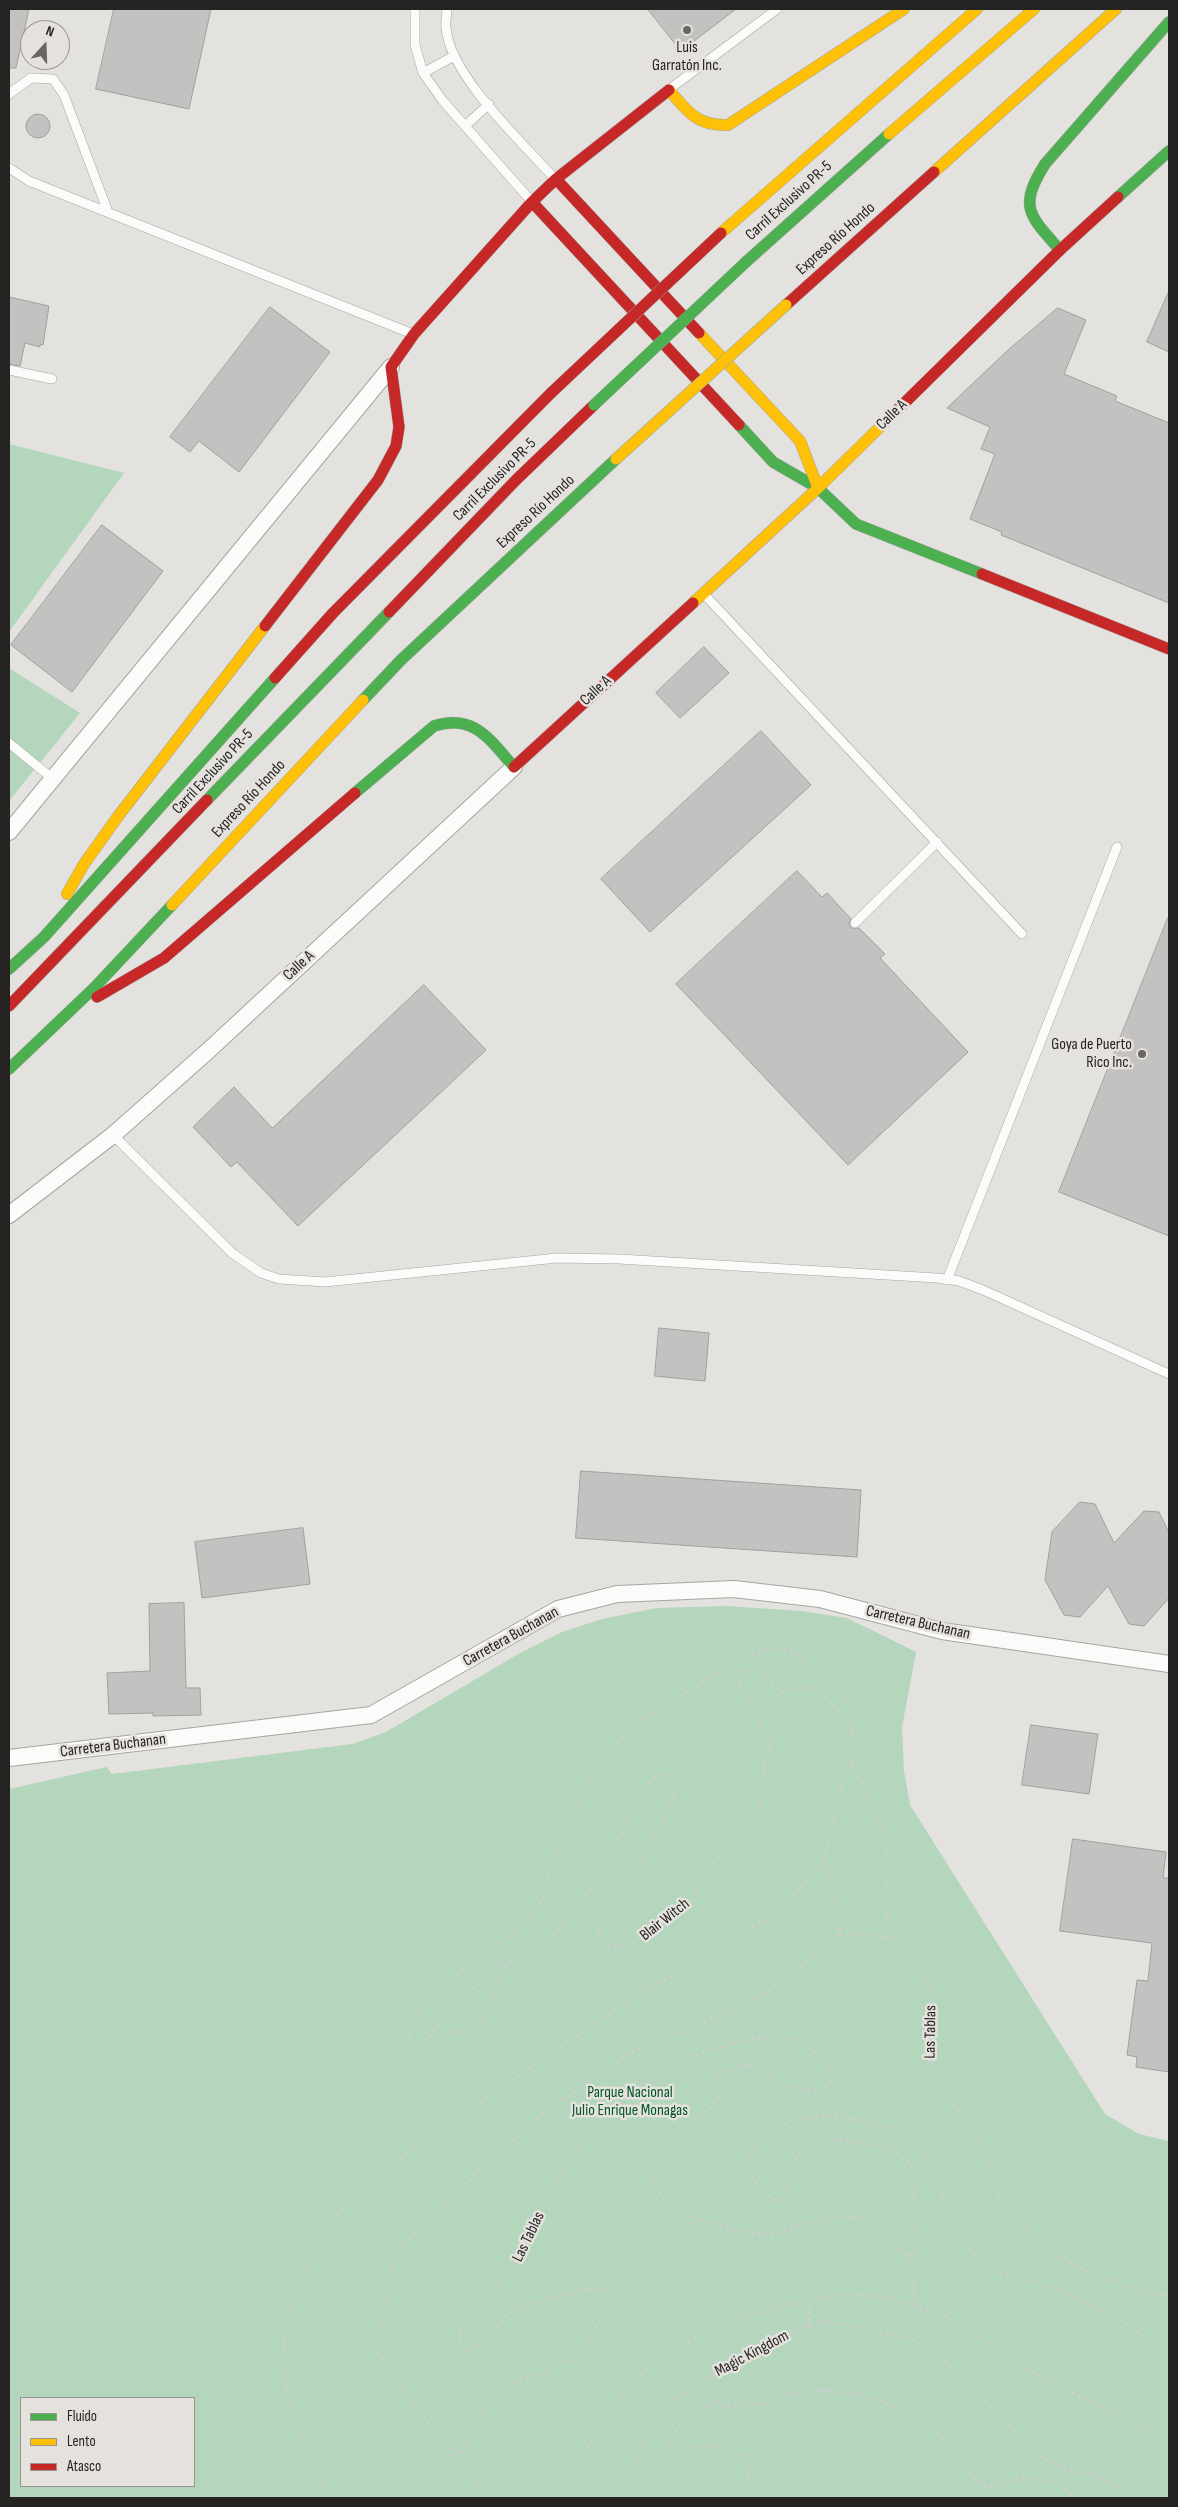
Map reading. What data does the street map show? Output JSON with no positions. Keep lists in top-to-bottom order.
{
  "streets": {
    "main road": ["Carril Exclusivo PR-5", "Expreso Río Hondo", "Calle A"],
    "street": ["Carretera Buchanan"],
    "path": ["Blair Witch", "Las Tablas", "Magic Kingdom"]
  },
  "parks": ["Parque Nacional Julio Enrique Monagas"],
  "places": ["Luis Garratón Inc.", "Goya de Puerto Rico Inc."],
  "legend": ["Fluido", "Lento", "Atasco"],
  "north": "top"
}
